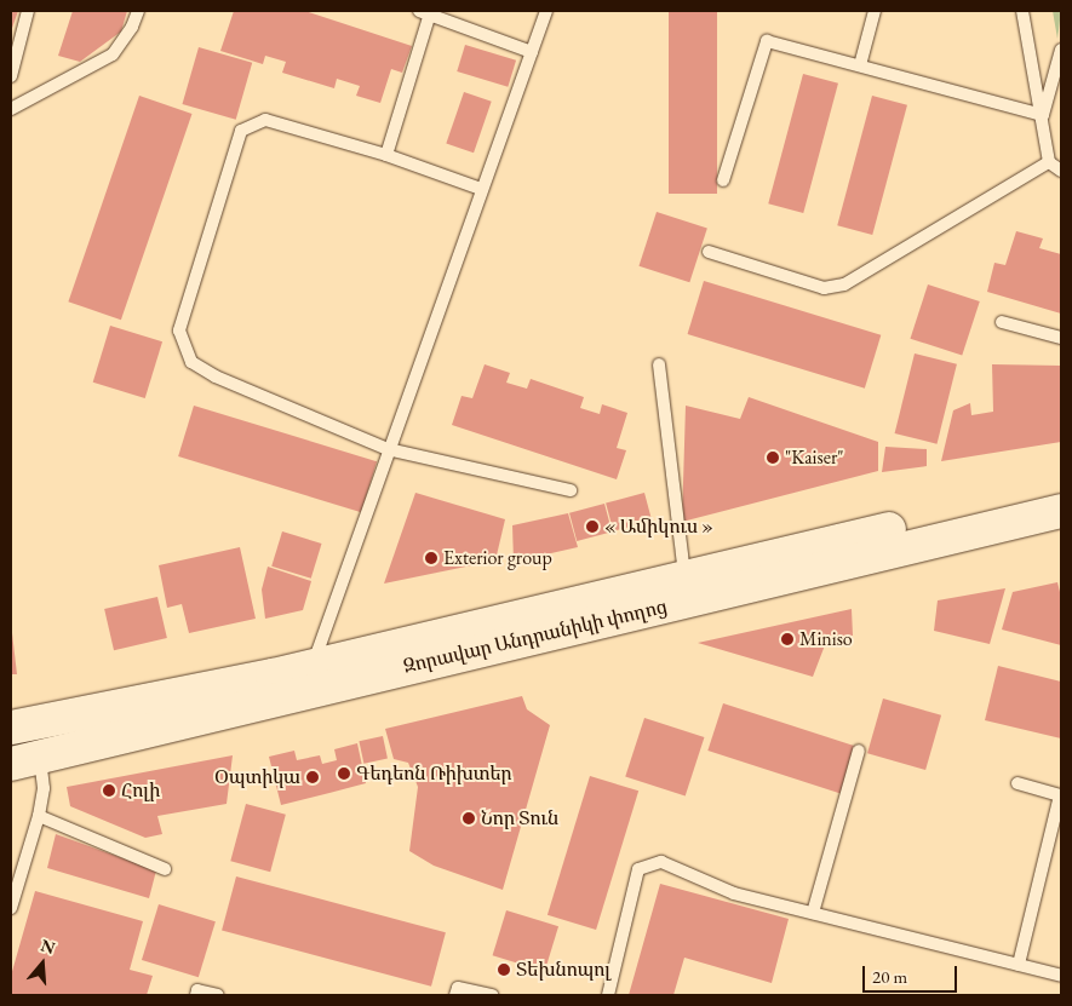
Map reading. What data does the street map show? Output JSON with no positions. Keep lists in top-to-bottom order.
{
  "streets": {
    "main road": ["Զորավար Անդրանիկի փողոց"]
  },
  "places": [
    "\"Kaiser\"",
    "« Ամիկուս »",
    "Exterior group",
    "Miniso",
    "Գեդեոն Ռիխտեր",
    "Օպտիկա",
    "Հոլի",
    "Նոր Տուն",
    "Տեխնոպոլ"
  ],
  "scale_bar": "20 m",
  "north": "top"
}
